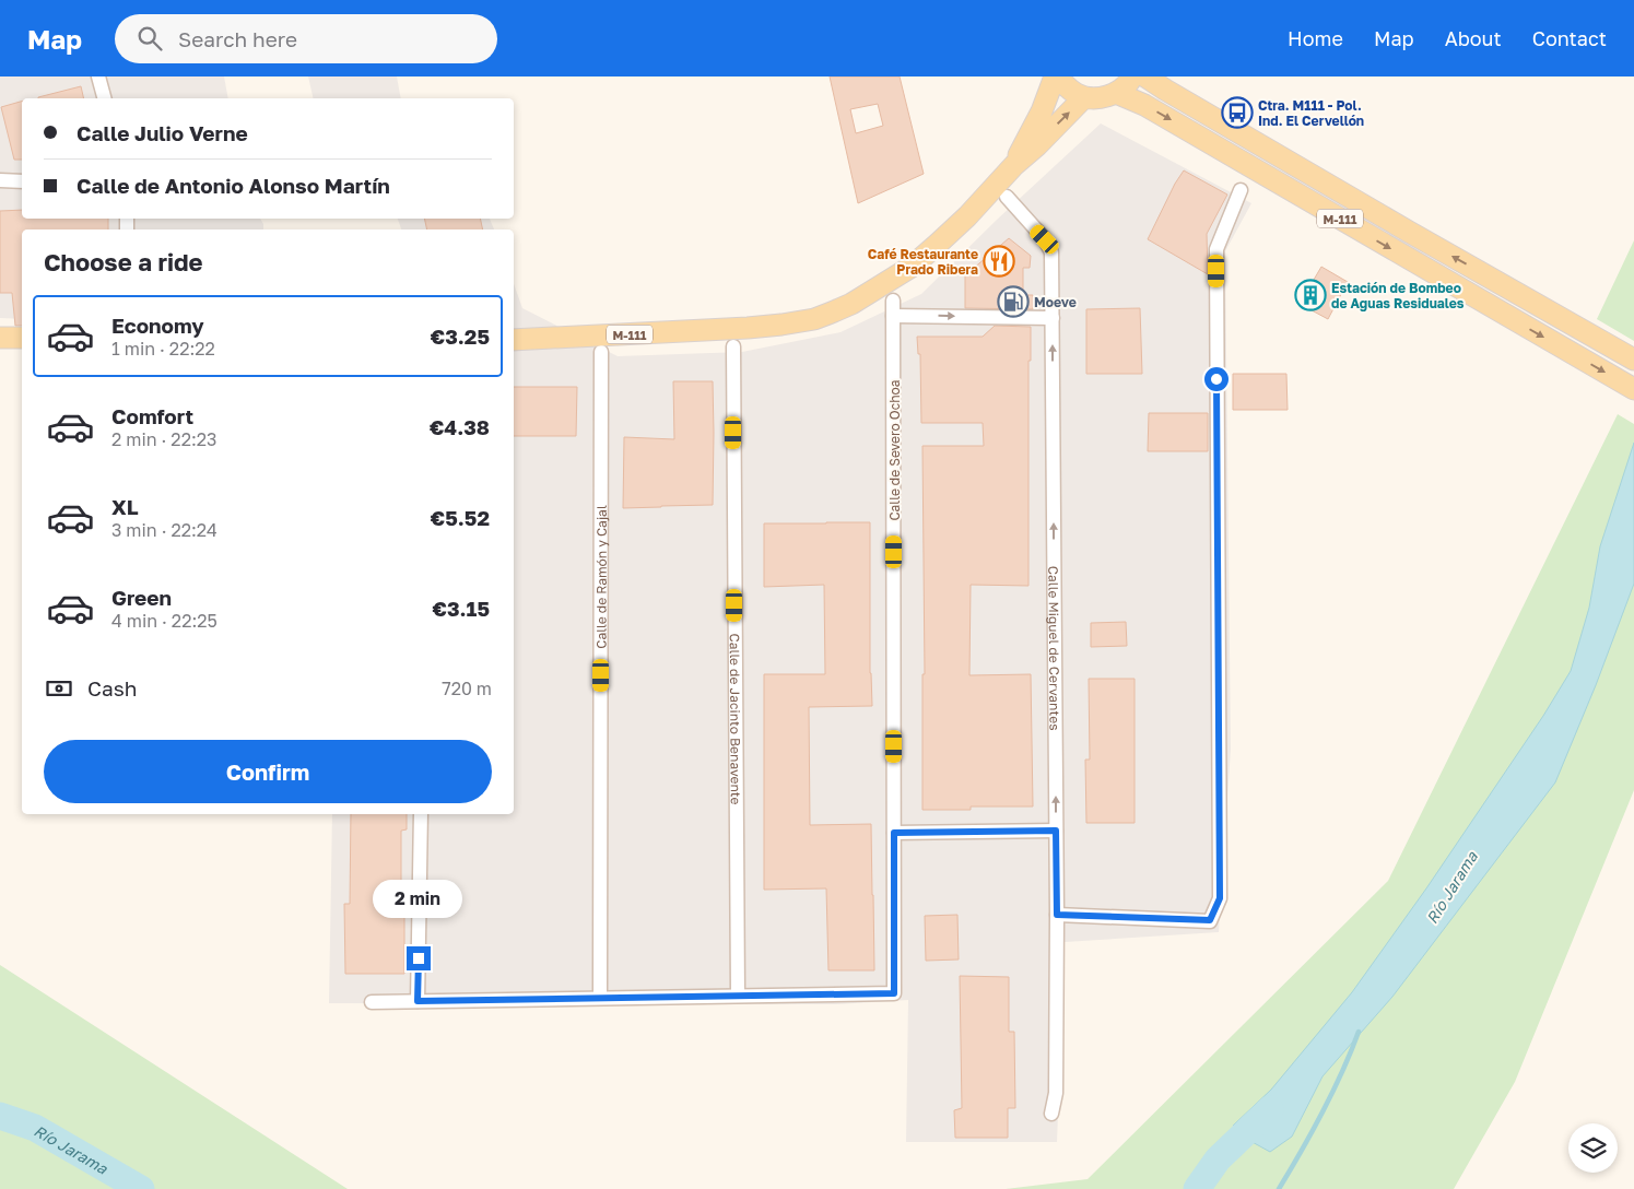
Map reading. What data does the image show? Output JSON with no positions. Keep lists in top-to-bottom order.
{
  "streets": {
    "main road": ["M-111"],
    "street": [
      "Calle de Severo Ochoa",
      "Calle de Ramón y Cajal",
      "Calle Miguel de Cervantes",
      "Calle de Jacinto Benavente"
    ]
  },
  "crossings": [
    ["Calle de Severo Ochoa", "Calle de Jacinto Benavente"]
  ],
  "one_way": ["Calle Miguel de Cervantes"],
  "water": ["Río Jarama"],
  "places": {
    "bus stop": ["Ctra. M111 - Pol. Ind. El Cervellón"],
    "restaurant": ["Café Restaurante Prado Ribera"],
    "building": ["Estación de Bombeo de Aguas Residuales"],
    "fuel station": ["Moeve"]
  },
  "page": {
    "header": "Map",
    "search": "Search here",
    "nav": [
      "Home",
      "Map",
      "About",
      "Contact"
    ],
    "banner": ["Calle Julio Verne", "Calle de Antonio Alonso Martín"],
    "heading": "Choose a ride",
    "list": [
      {
        "name": "Economy",
        "note": "1 min · 22:22",
        "value": "€3.25"
      },
      {
        "name": "Comfort",
        "note": "2 min · 22:23",
        "value": "€4.38"
      },
      {
        "name": "XL",
        "note": "3 min · 22:24",
        "value": "€5.52"
      },
      {
        "name": "Green",
        "note": "4 min · 22:25",
        "value": "€3.15"
      }
    ],
    "pay": ["Cash", "720 m"],
    "buttons": "Confirm",
    "bubble": "2 min"
  }
}
